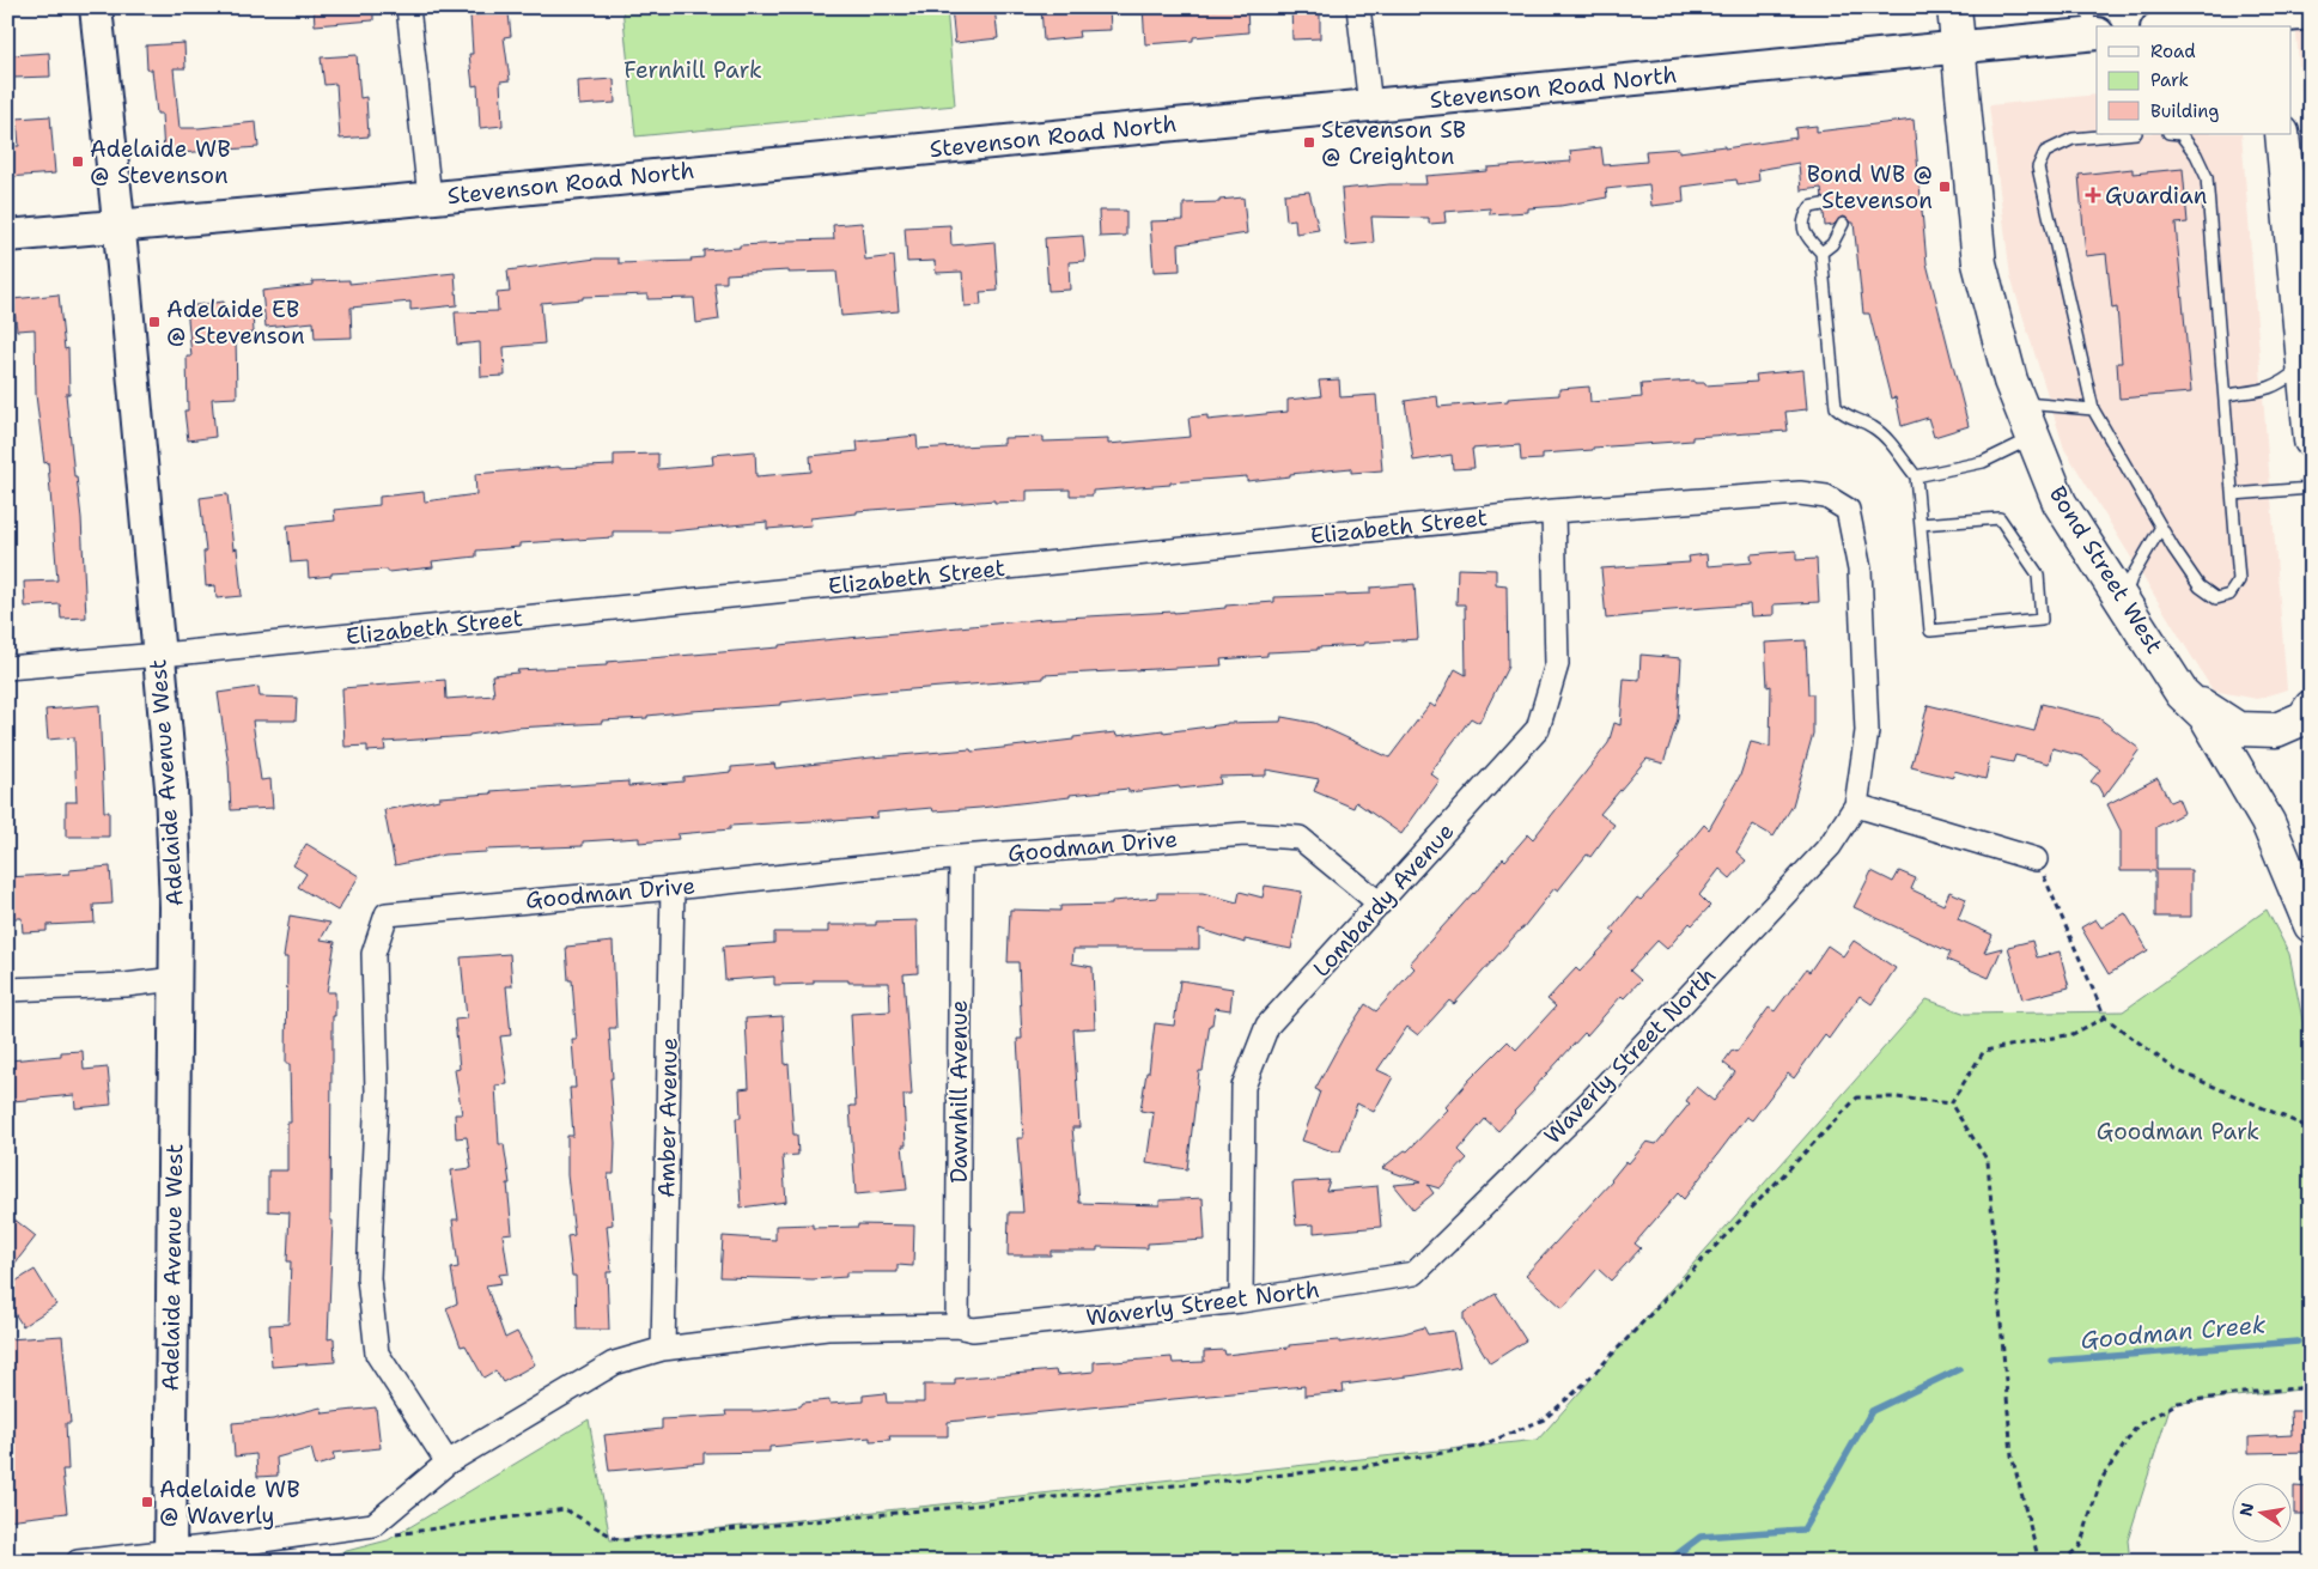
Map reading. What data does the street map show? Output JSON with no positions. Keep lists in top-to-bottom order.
{
  "streets": {
    "main road": ["Stevenson Road North", "Bond Street West", "Adelaide Avenue West"],
    "street": [
      "Elizabeth Street",
      "Goodman Drive",
      "Lombardy Avenue",
      "Waverly Street North",
      "Dawnhill Avenue",
      "Amber Avenue"
    ]
  },
  "crossings": [
    ["Stevenson Road North", "Bond Street West"],
    ["Stevenson Road North", "Adelaide Avenue West"],
    ["Elizabeth Street", "Adelaide Avenue West"],
    ["Elizabeth Street", "Lombardy Avenue"],
    ["Elizabeth Street", "Waverly Street North"],
    ["Goodman Drive", "Lombardy Avenue"],
    ["Goodman Drive", "Waverly Street North"],
    ["Goodman Drive", "Dawnhill Avenue"],
    ["Goodman Drive", "Amber Avenue"],
    ["Lombardy Avenue", "Waverly Street North"],
    ["Waverly Street North", "Dawnhill Avenue"],
    ["Waverly Street North", "Amber Avenue"]
  ],
  "water": ["Goodman Creek"],
  "parks": ["Fernhill Park", "Goodman Park"],
  "places": {
    "transit": [
      "Stevenson SB @ Creighton",
      "Adelaide WB @ Stevenson",
      "Bond WB @ Stevenson",
      "Adelaide EB @ Stevenson",
      "Adelaide WB @ Waverly"
    ],
    "health": ["Guardian"]
  },
  "legend": ["Road", "Park", "Building"],
  "north": "left"
}
